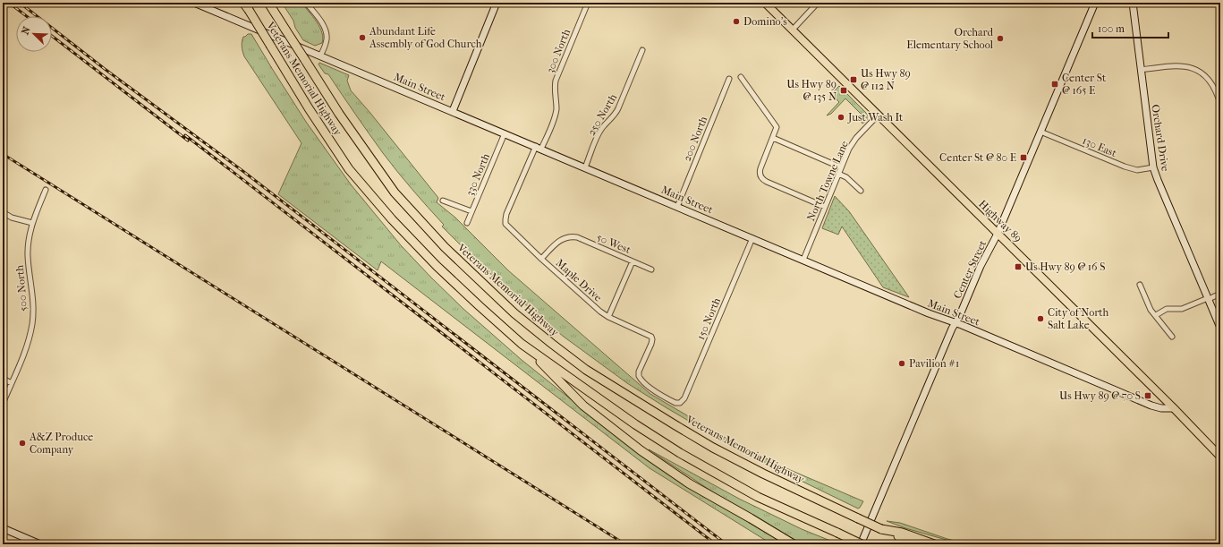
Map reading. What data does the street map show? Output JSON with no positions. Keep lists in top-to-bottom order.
{
  "streets": {
    "highway": ["Veterans Memorial Highway"],
    "main road": ["Highway 89"],
    "street": [
      "300 North",
      "Main Street",
      "250 North",
      "Orchard Drive",
      "200 North",
      "130 East",
      "330 North",
      "North Towne Lane",
      "50 West",
      "Center Street",
      "Maple Drive",
      "500 North",
      "150 North"
    ]
  },
  "crossings": [
    ["300 North", "Main Street"],
    ["300 North", "Maple Drive"],
    ["Veterans Memorial Highway", "Center Street"],
    ["Main Street", "250 North"],
    ["Main Street", "200 North"],
    ["Main Street", "330 North"],
    ["Main Street", "North Towne Lane"],
    ["Main Street", "Highway 89"],
    ["Main Street", "Center Street"],
    ["Main Street", "150 North"],
    ["Orchard Drive", "130 East"],
    ["130 East", "Center Street"],
    ["North Towne Lane", "Highway 89"],
    ["Highway 89", "Center Street"],
    ["50 West", "Maple Drive"],
    ["Maple Drive", "150 North"]
  ],
  "places": {
    "other": [
      "Domino's",
      "Abundant Life Assembly of God Church",
      "Orchard Elementary School",
      "Just Wash It",
      "City of North Salt Lake",
      "Pavilion #1",
      "A&Z Produce Company"
    ],
    "transit": [
      "Us Hwy 89 @ 112 N",
      "Center St @ 165 E",
      "Us Hwy 89 @ 135 N",
      "Center St @ 80 E",
      "Us Hwy 89 @ 16 S",
      "Us Hwy 89 @ 70 S"
    ]
  },
  "scale_bar": "100 m",
  "north": "top left"
}
